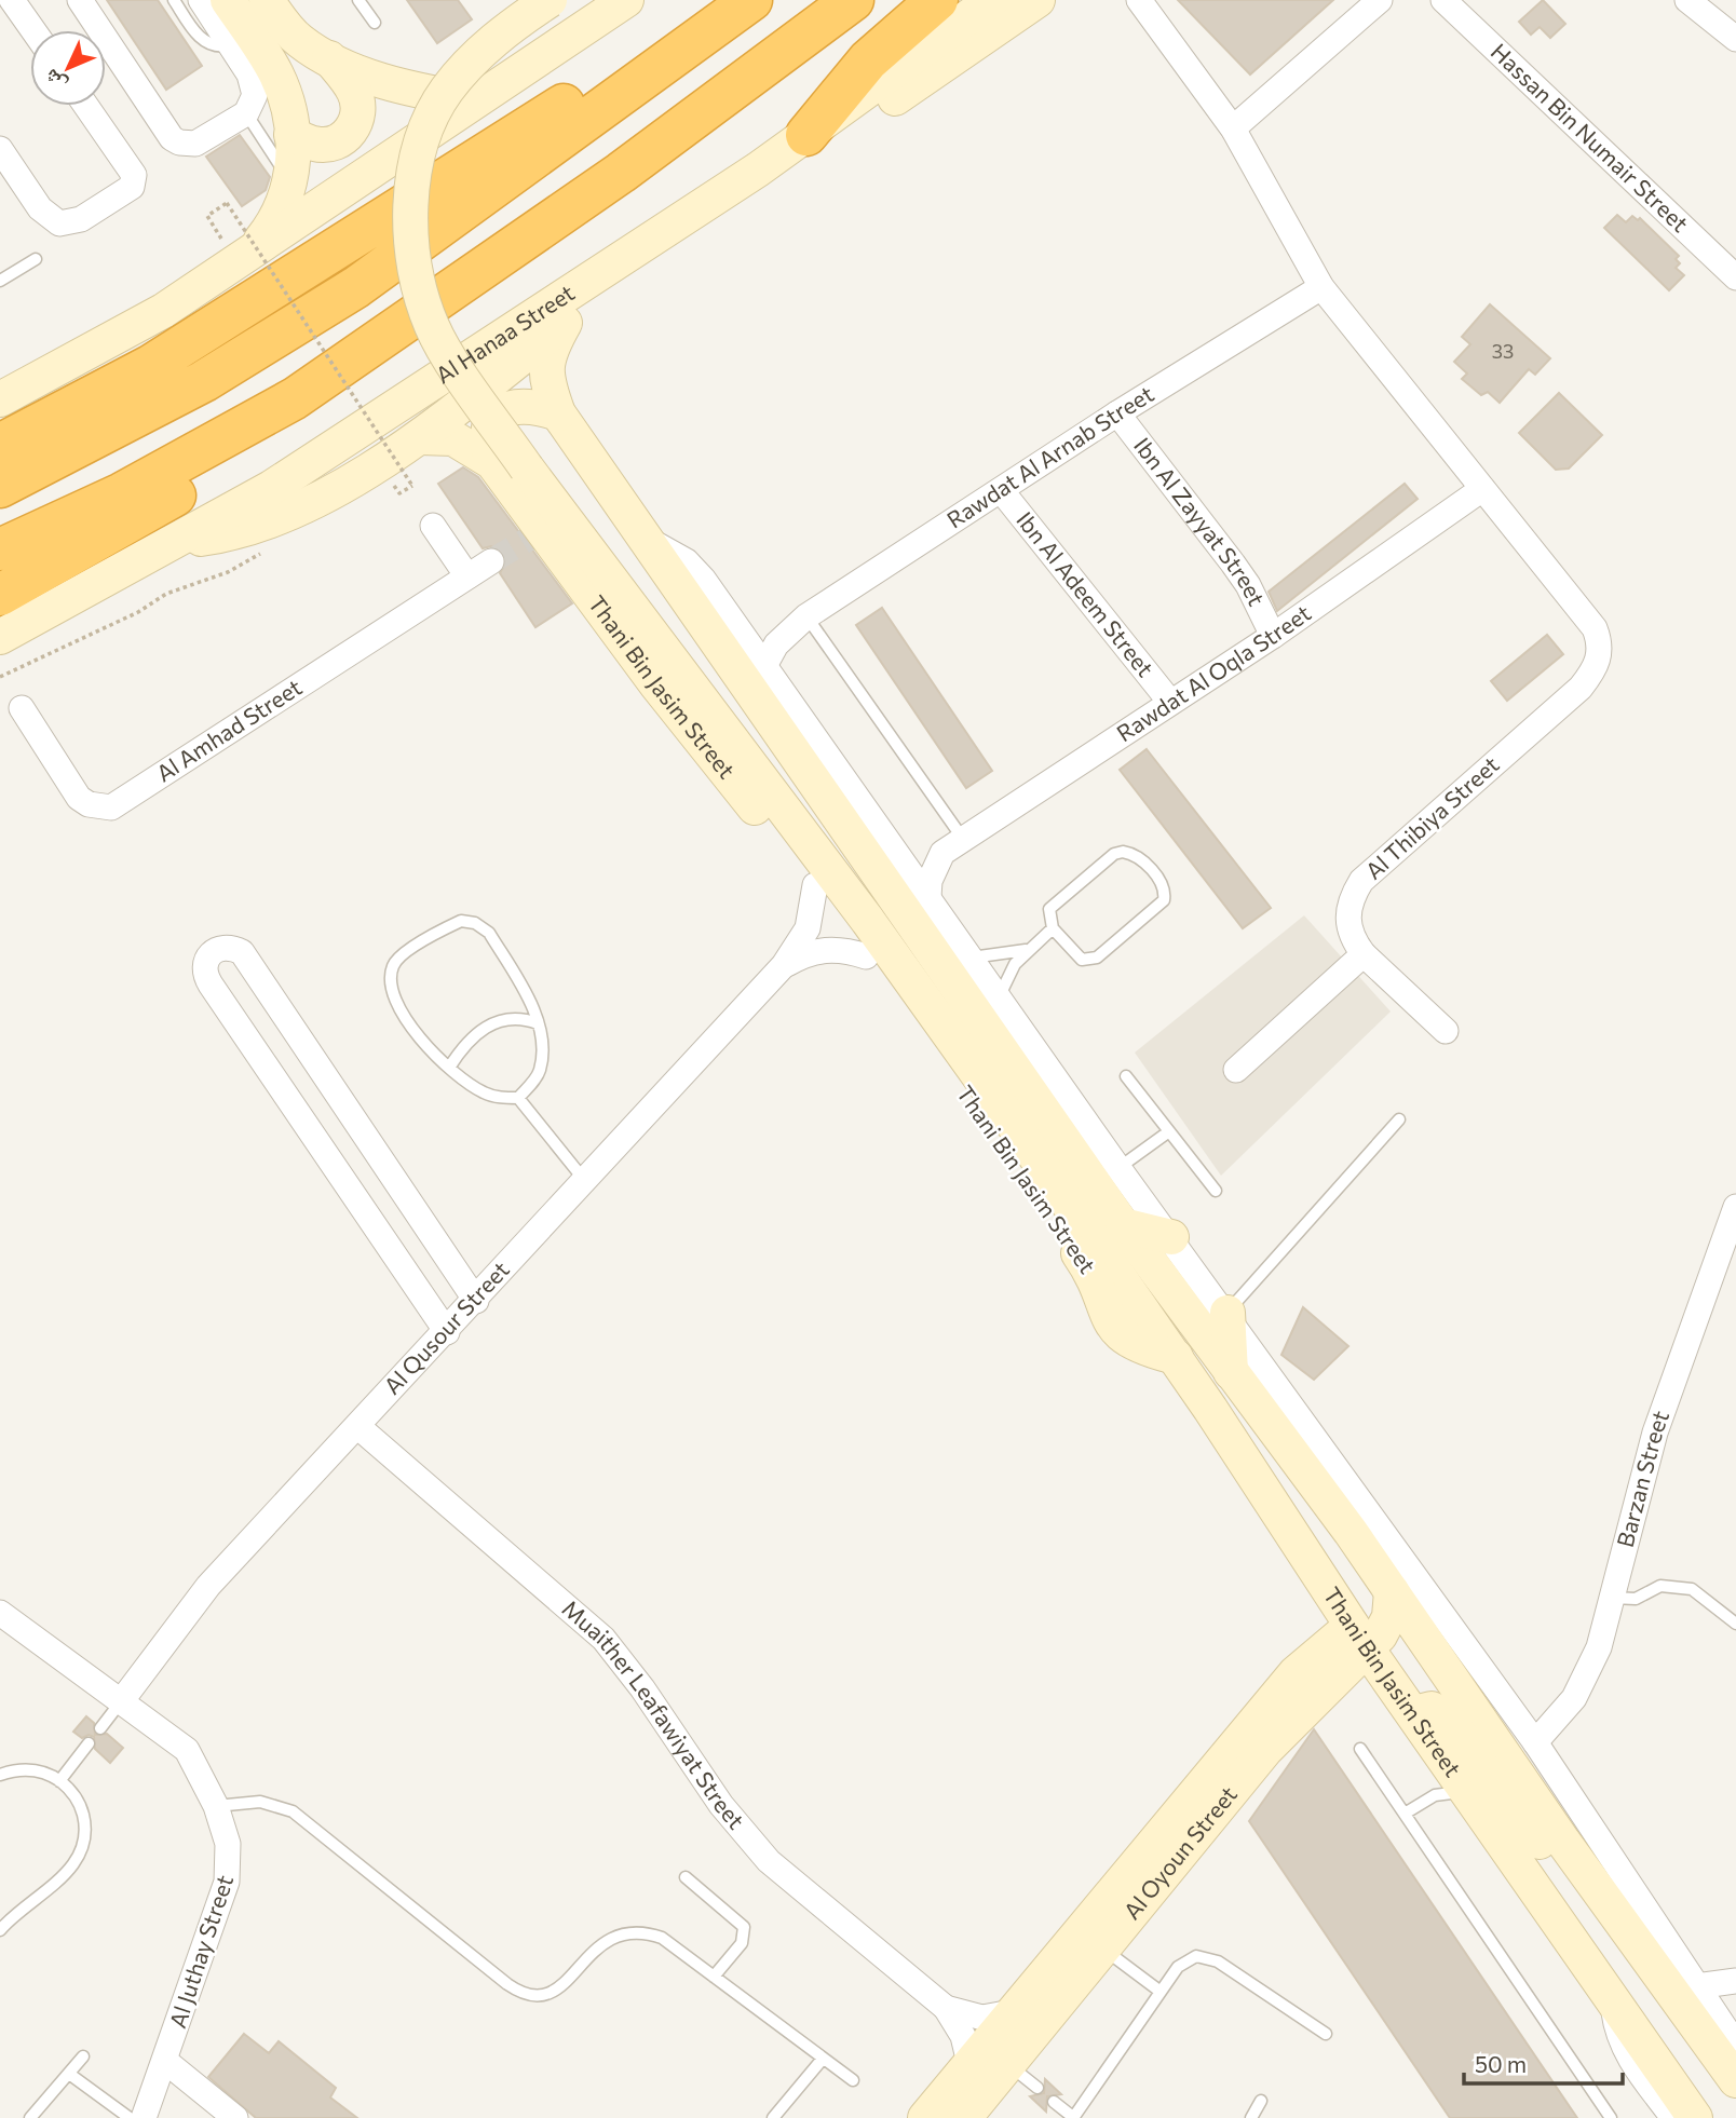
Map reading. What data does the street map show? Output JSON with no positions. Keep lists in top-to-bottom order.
{
  "streets": {
    "main road": ["Al Hanaa Street", "Thani Bin Jasim Street", "Al Oyoun Street"],
    "street": [
      "Hassan Bin Numair Street",
      "Rawdat Al Arnab Street",
      "Ibn Al Zayyat Street",
      "Ibn Al Adeem Street",
      "Rawdat Al Oqla Street",
      "Al Amhad Street",
      "Al Thibiya Street",
      "Al Qusour Street",
      "Barzan Street",
      "Muaither Leafawiyat Street",
      "Al Juthay Street"
    ]
  },
  "crossings": [
    ["Rawdat Al Arnab Street", "Ibn Al Zayyat Street"],
    ["Rawdat Al Arnab Street", "Ibn Al Adeem Street"],
    ["Ibn Al Zayyat Street", "Rawdat Al Oqla Street"],
    ["Ibn Al Adeem Street", "Rawdat Al Oqla Street"],
    ["Rawdat Al Oqla Street", "Al Thibiya Street"],
    ["Thani Bin Jasim Street", "Al Qusour Street"],
    ["Thani Bin Jasim Street", "Al Oyoun Street"],
    ["Al Qusour Street", "Muaither Leafawiyat Street"],
    ["Al Qusour Street", "Al Juthay Street"],
    ["Muaither Leafawiyat Street", "Al Oyoun Street"]
  ],
  "house_numbers": ["33"],
  "scale_bar": "50 m",
  "north": "bottom left"
}
